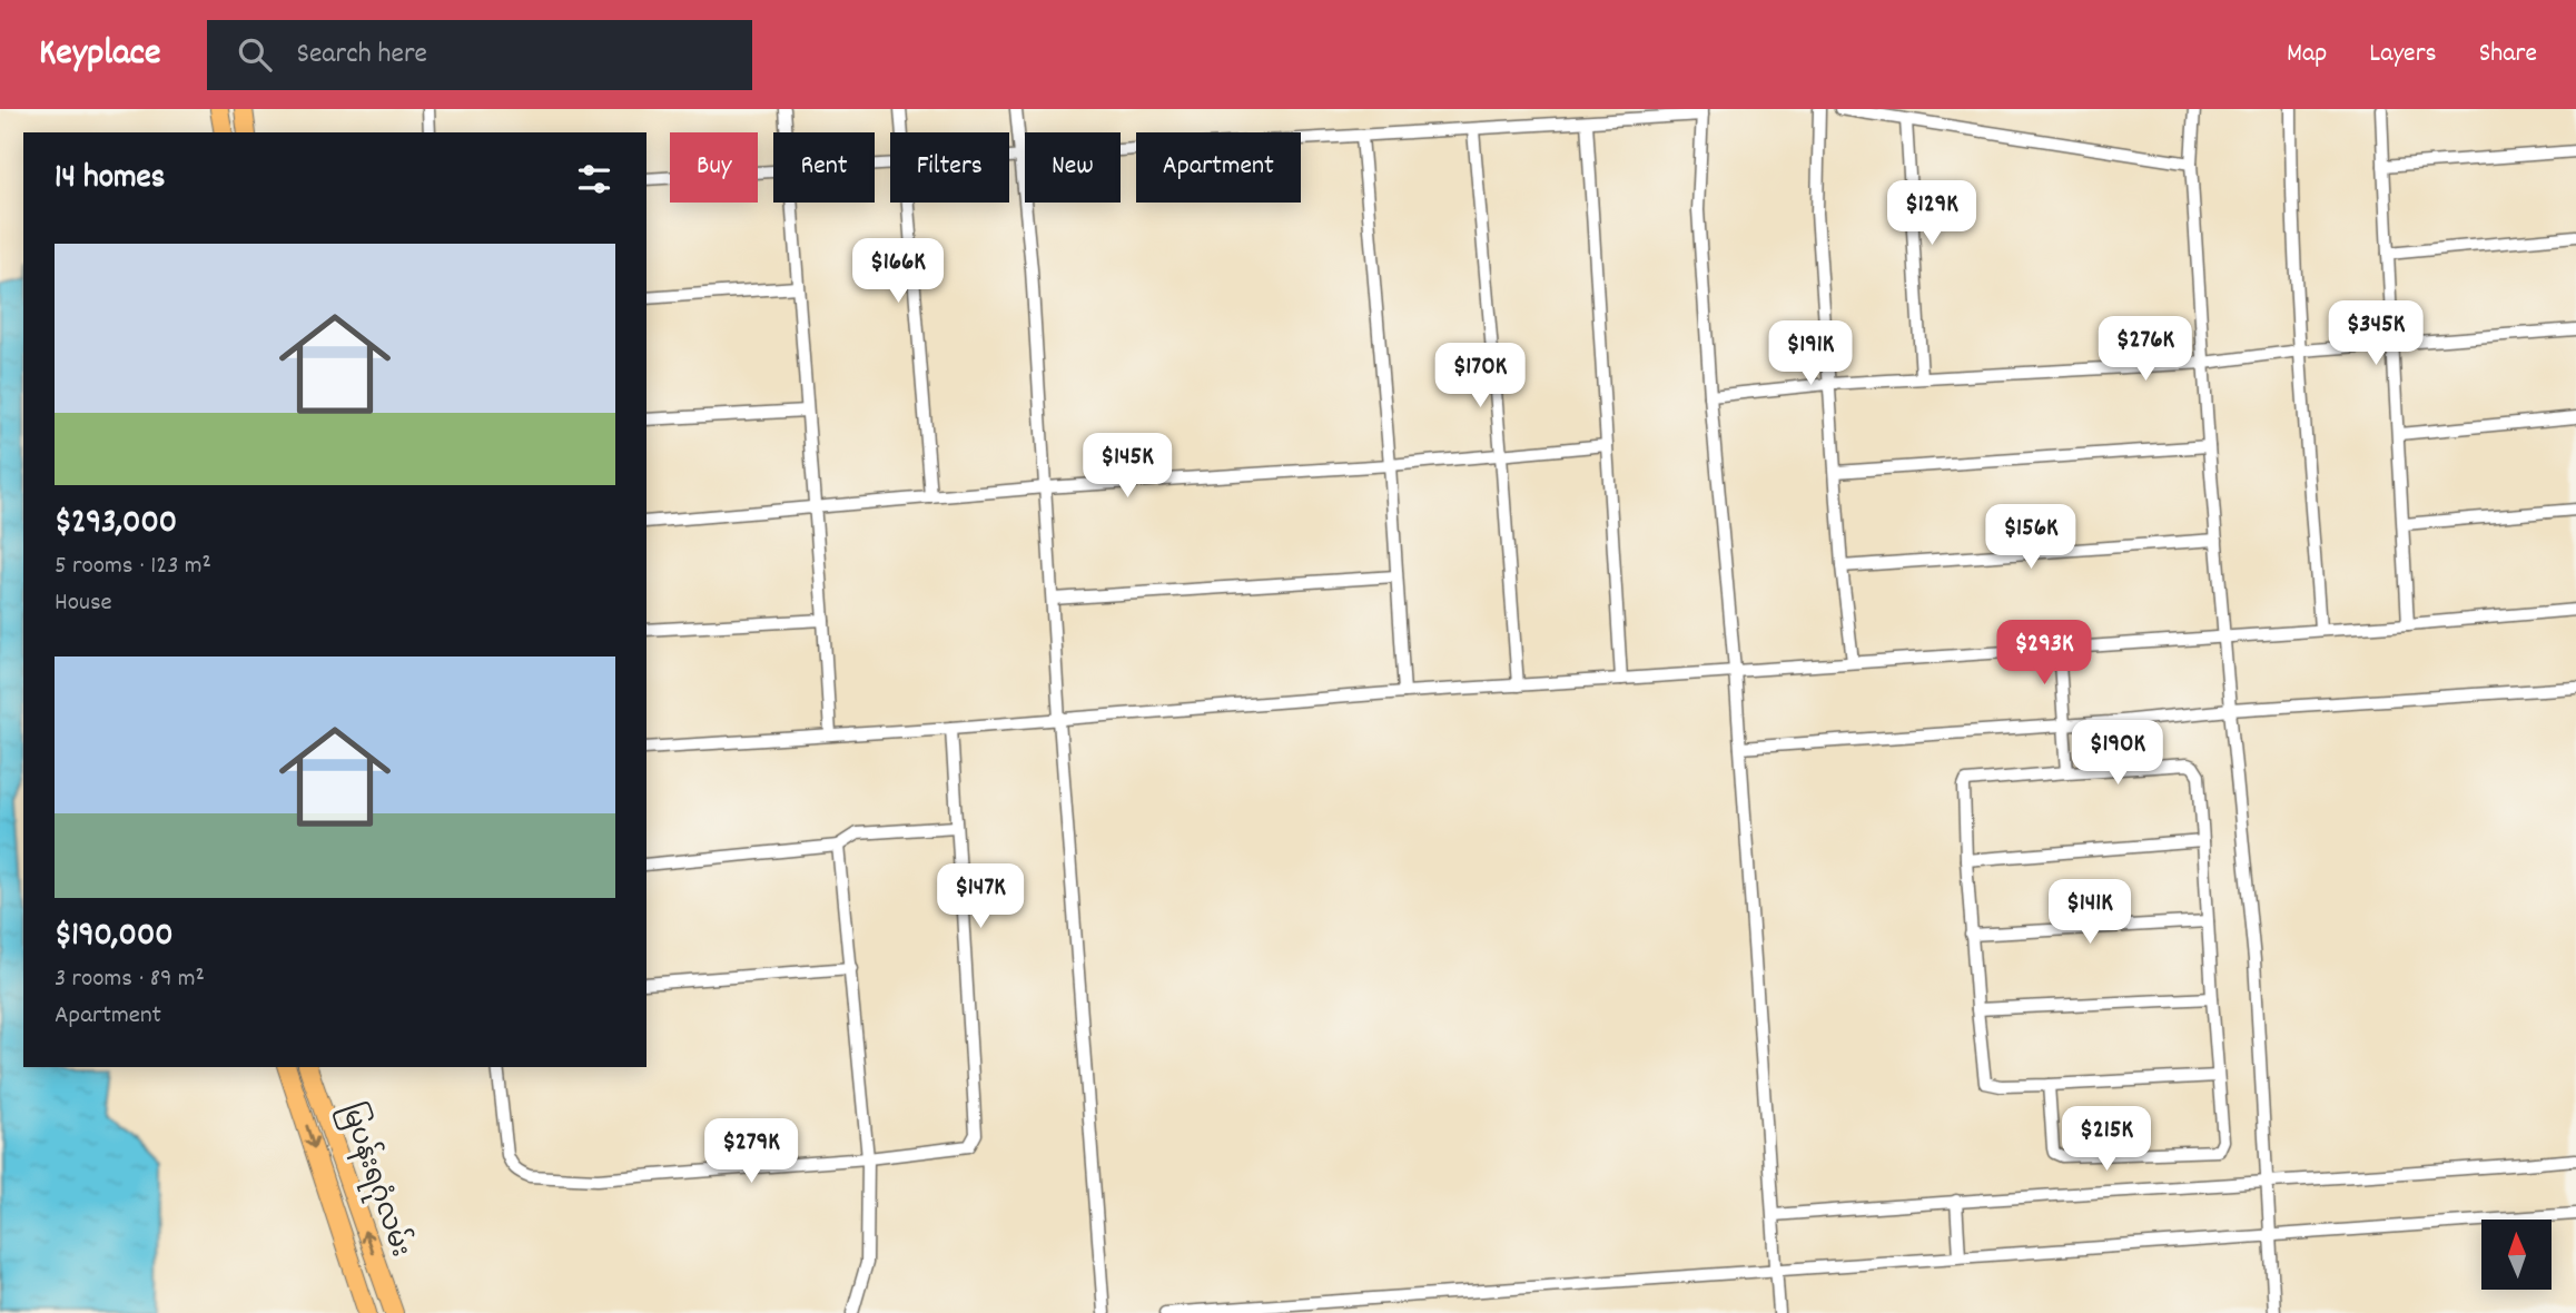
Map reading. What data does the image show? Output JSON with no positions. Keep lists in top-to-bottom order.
{
  "streets": {
    "main road": ["မြပန်းရဂုံလမ်း"]
  },
  "north": "top",
  "page": {
    "header": "Keyplace",
    "search": "Search here",
    "nav": ["Map", "Layers", "Share"],
    "chip": [
      "Buy",
      "Rent",
      "Filters",
      "New",
      "Apartment"
    ],
    "heading": "14 homes",
    "price": [
      "$129K",
      "$166K",
      "$345K",
      "$276K",
      "$191K",
      "$170K",
      "$145K",
      "$156K",
      "$293K",
      "$190K",
      "$147K",
      "$141K",
      "$215K",
      "$279K"
    ],
    "list": [
      {
        "name": "$293,000",
        "note": "5 rooms · 123 m² · House"
      },
      {
        "name": "$190,000",
        "note": "3 rooms · 89 m² · Apartment"
      }
    ]
  }
}
